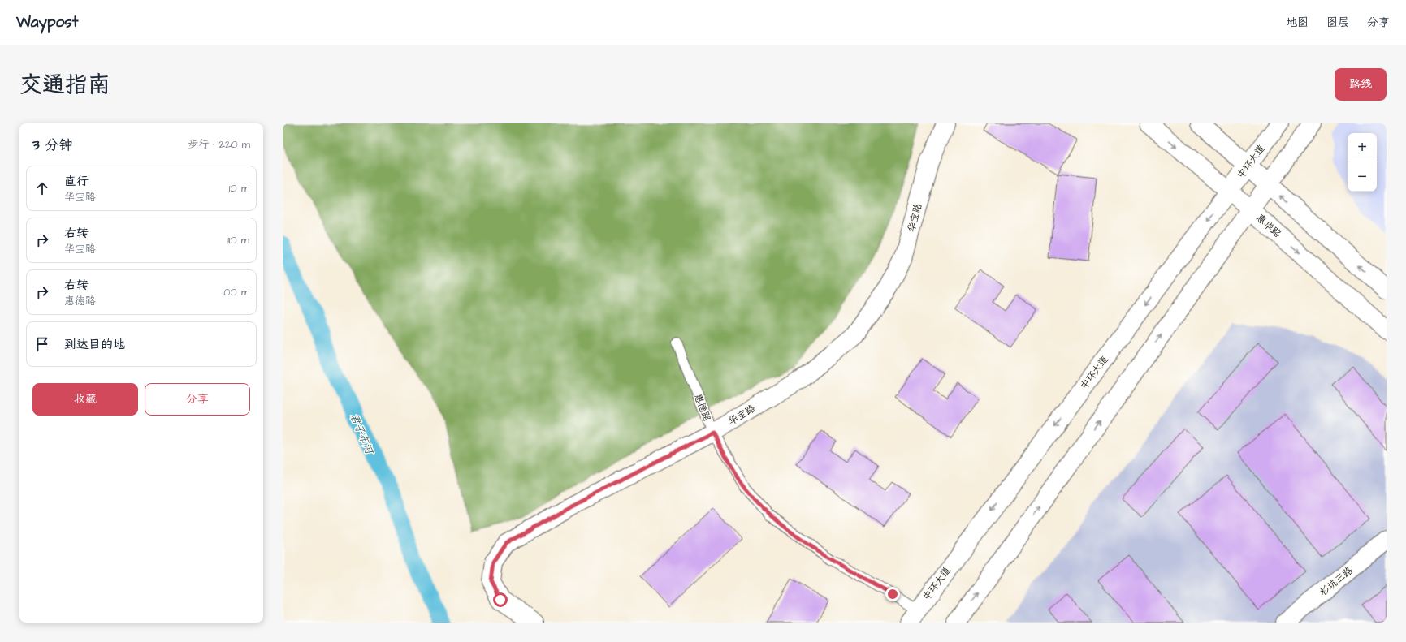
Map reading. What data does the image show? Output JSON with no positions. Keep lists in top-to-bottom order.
{
  "streets": {
    "street": [
      "中环大道",
      "华宝路",
      "惠华路",
      "杉坑三路"
    ],
    "lane": ["惠德路"]
  },
  "crossings": [
    ["中环大道", "惠华路"],
    ["中环大道", "惠德路"],
    ["华宝路", "惠德路"]
  ],
  "water": ["君子布河"],
  "page": {
    "header": "Waypost",
    "nav": ["地图", "图层", "分享"],
    "title": "交通指南",
    "buttons": [
      "路线",
      ["收藏", "分享"]
    ],
    "heading": ["3 分钟", "步行 · 220 m"],
    "map_buttons": ["+", "−"],
    "list": [
      ["直行", "华宝路", "10 m"],
      ["右转", "华宝路", "110 m"],
      ["右转", "惠德路", "100 m"],
      "到达目的地"
    ]
  }
}
